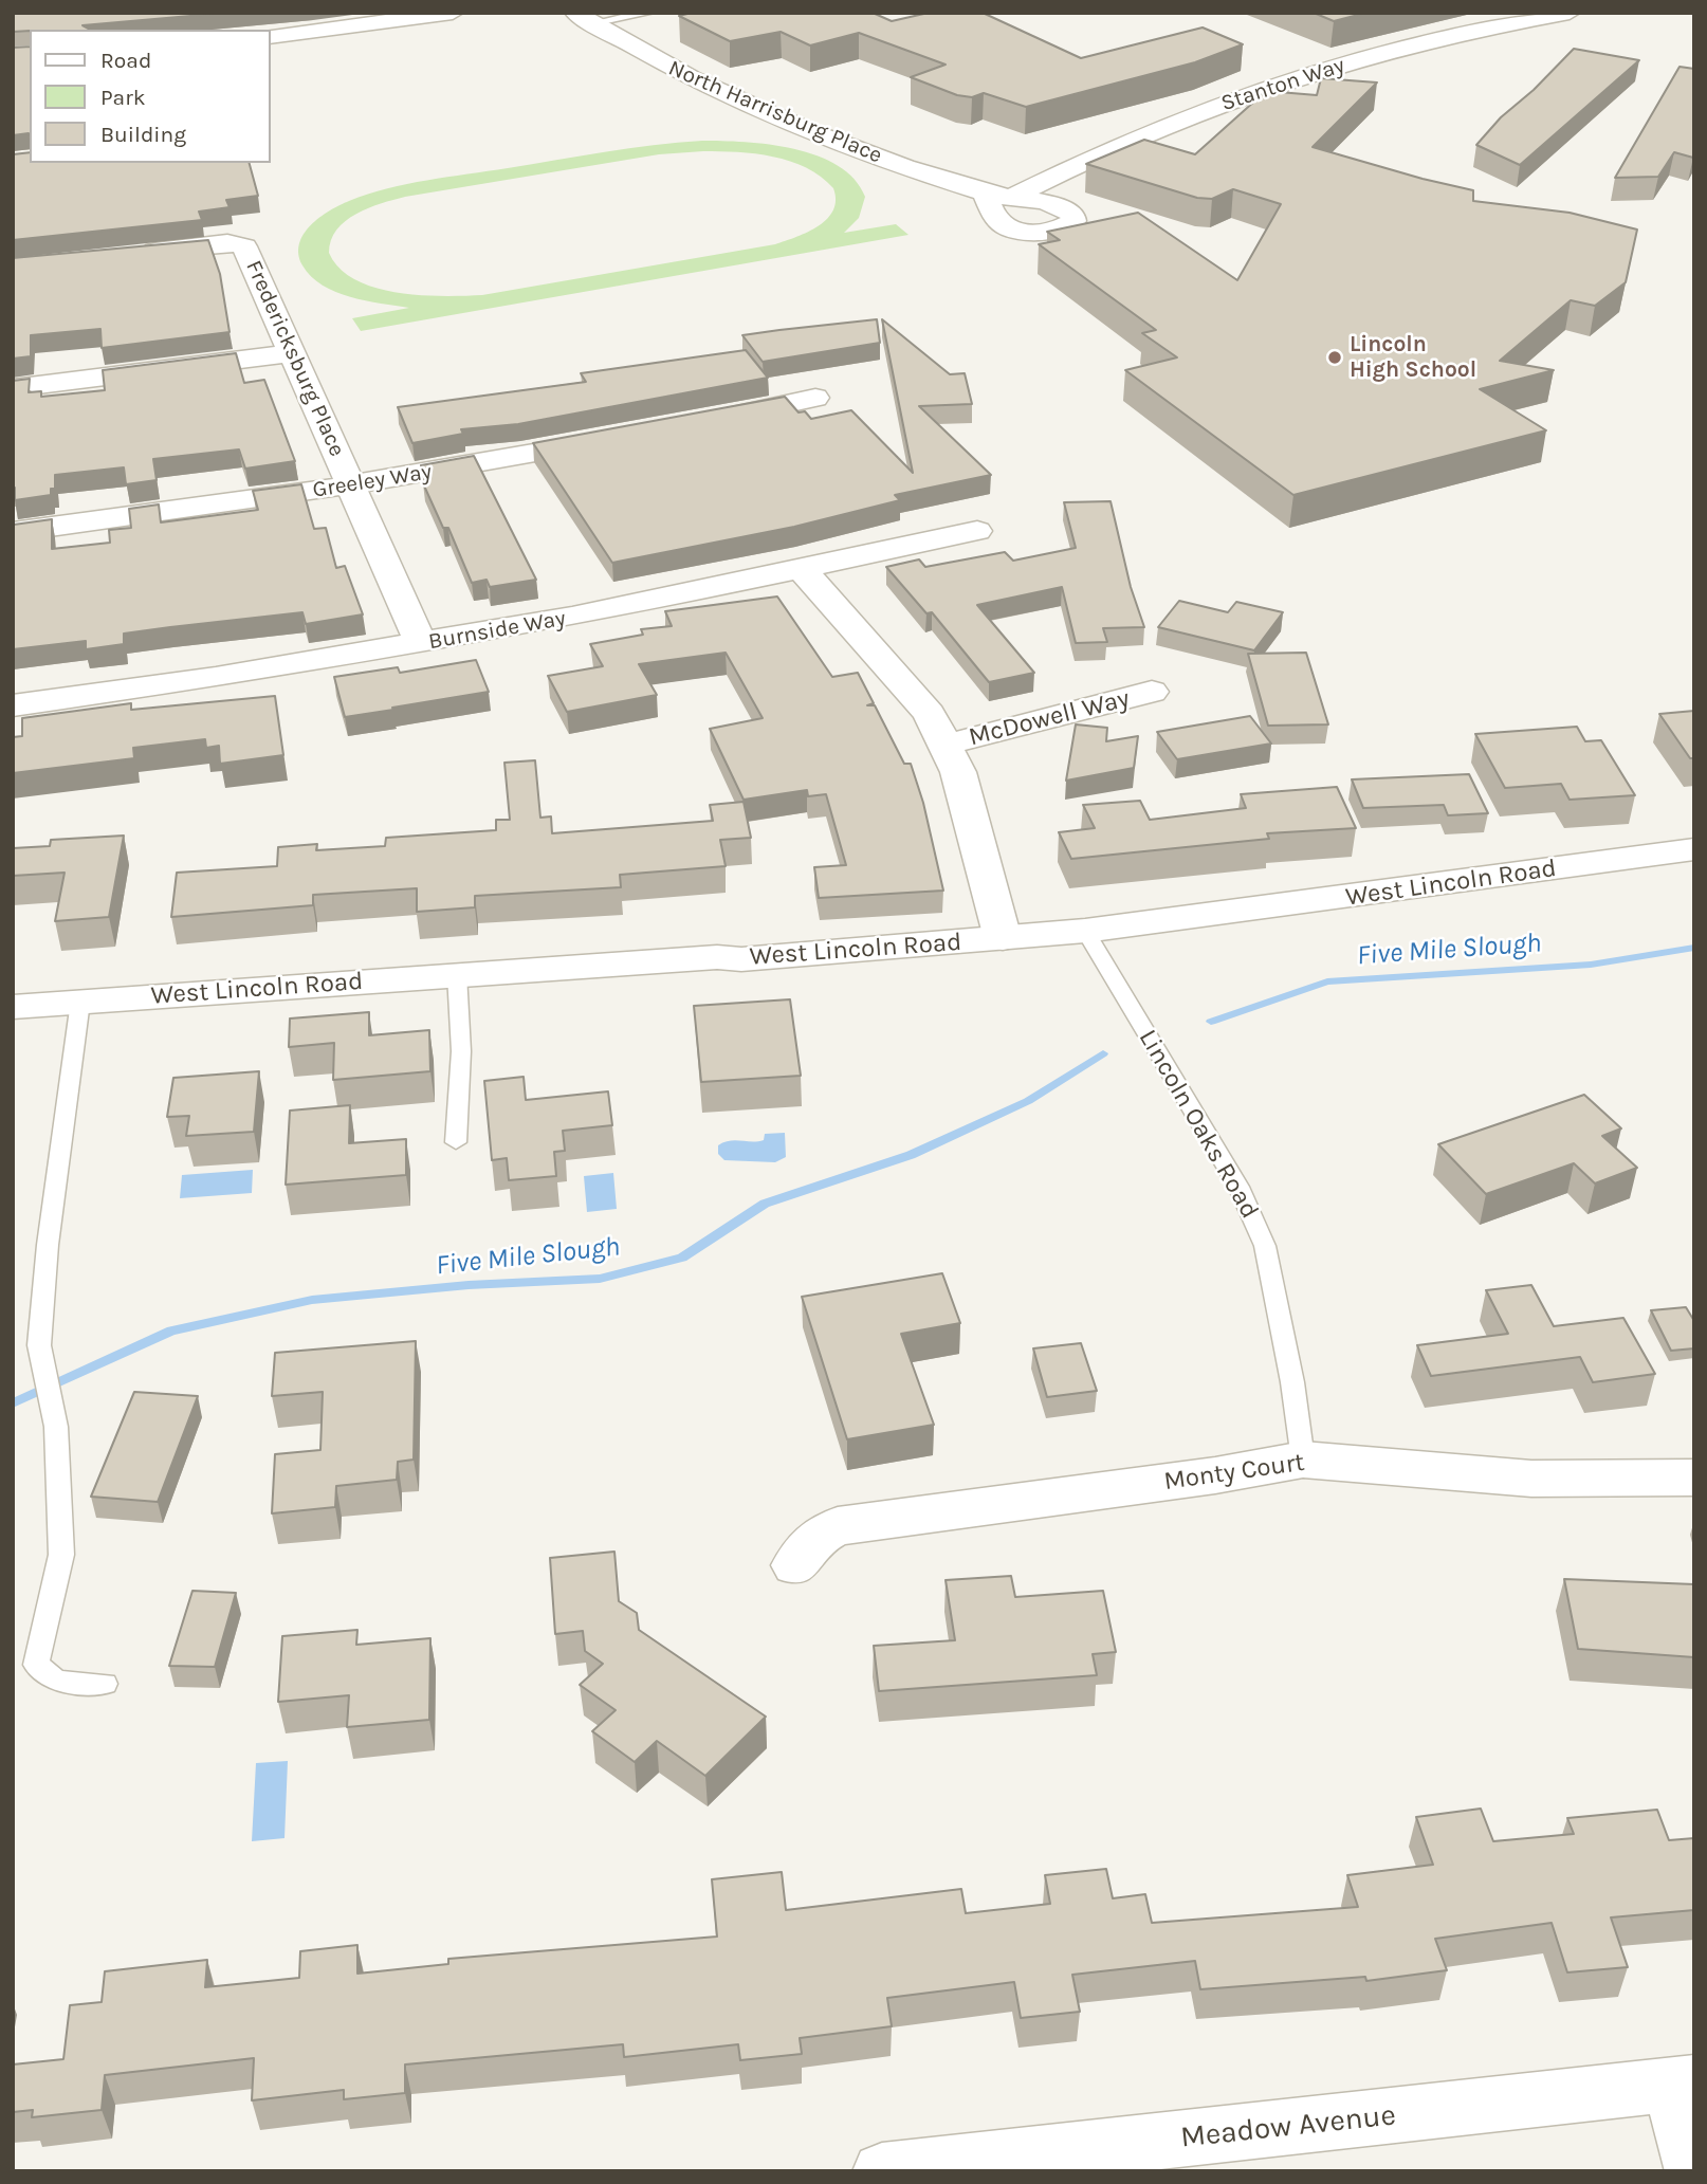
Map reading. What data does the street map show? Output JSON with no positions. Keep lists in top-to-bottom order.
{
  "streets": {
    "street": [
      "Stanton Way",
      "North Harrisburg Place",
      "Fredericksburg Place",
      "Greeley Way",
      "Burnside Way",
      "McDowell Way",
      "West Lincoln Road",
      "Monty Court",
      "Meadow Avenue"
    ],
    "lane": ["Lincoln Oaks Road"]
  },
  "crossings": [
    ["Stanton Way", "North Harrisburg Place"],
    ["Fredericksburg Place", "Greeley Way"],
    ["Fredericksburg Place", "Burnside Way"],
    ["West Lincoln Road", "Lincoln Oaks Road"],
    ["Lincoln Oaks Road", "Monty Court"]
  ],
  "water": ["Five Mile Slough"],
  "places": ["Lincoln High School"],
  "legend": ["Road", "Park", "Building"]
}
